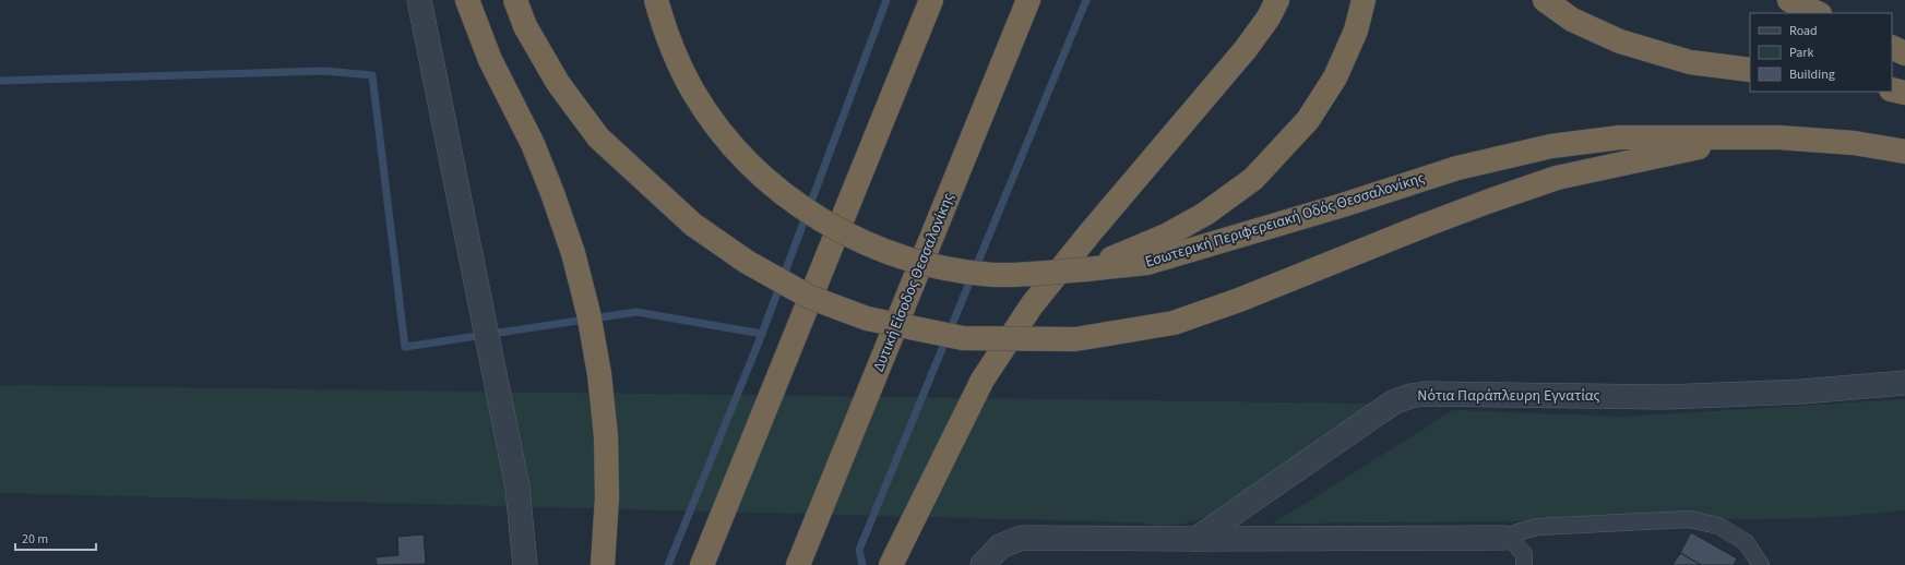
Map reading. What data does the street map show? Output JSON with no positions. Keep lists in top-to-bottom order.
{
  "streets": {
    "highway": ["Εσωτερική Περιφερειακή Οδός Θεσσαλονίκης", "Δυτική Είσοδος Θεσσαλονίκης"],
    "street": ["Νότια Παράπλευρη Εγνατίας"]
  },
  "legend": ["Road", "Park", "Building"],
  "scale_bar": "20 m"
}
